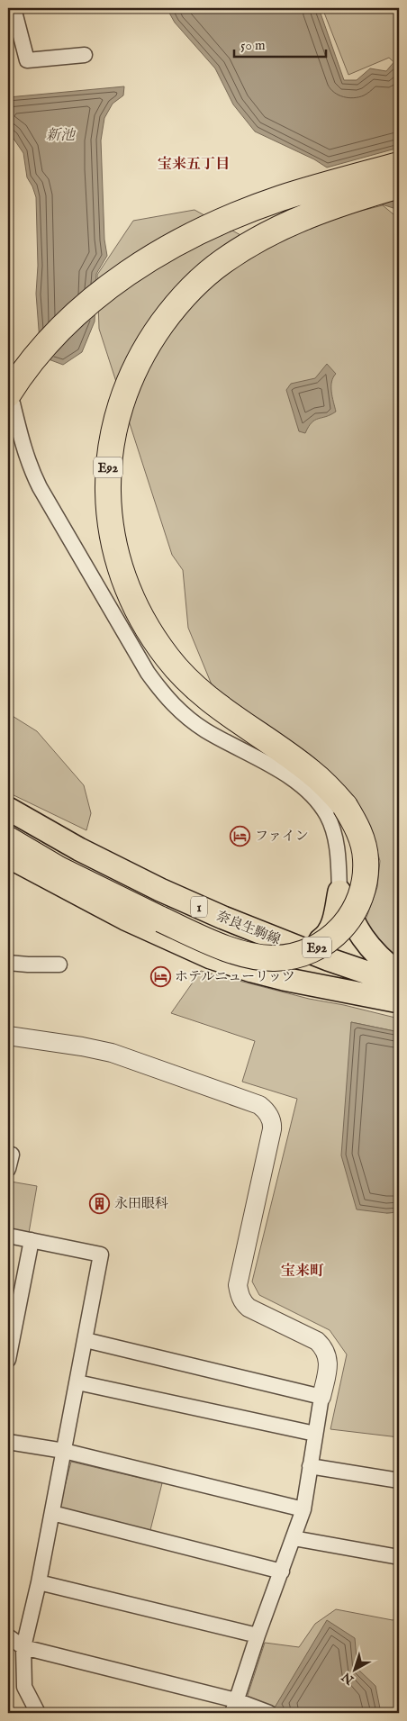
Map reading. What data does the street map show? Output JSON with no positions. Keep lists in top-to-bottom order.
{
  "streets": {
    "highway": ["E92"],
    "main road": ["1", "奈良生駒線"]
  },
  "districts": ["宝来五丁目", "宝来町"],
  "water": ["新池"],
  "places": {
    "hotel": ["ファイン", "ホテルニューリッツ"],
    "building": ["永田眼科"]
  },
  "scale_bar": "50 m",
  "north": "bottom left"
}
